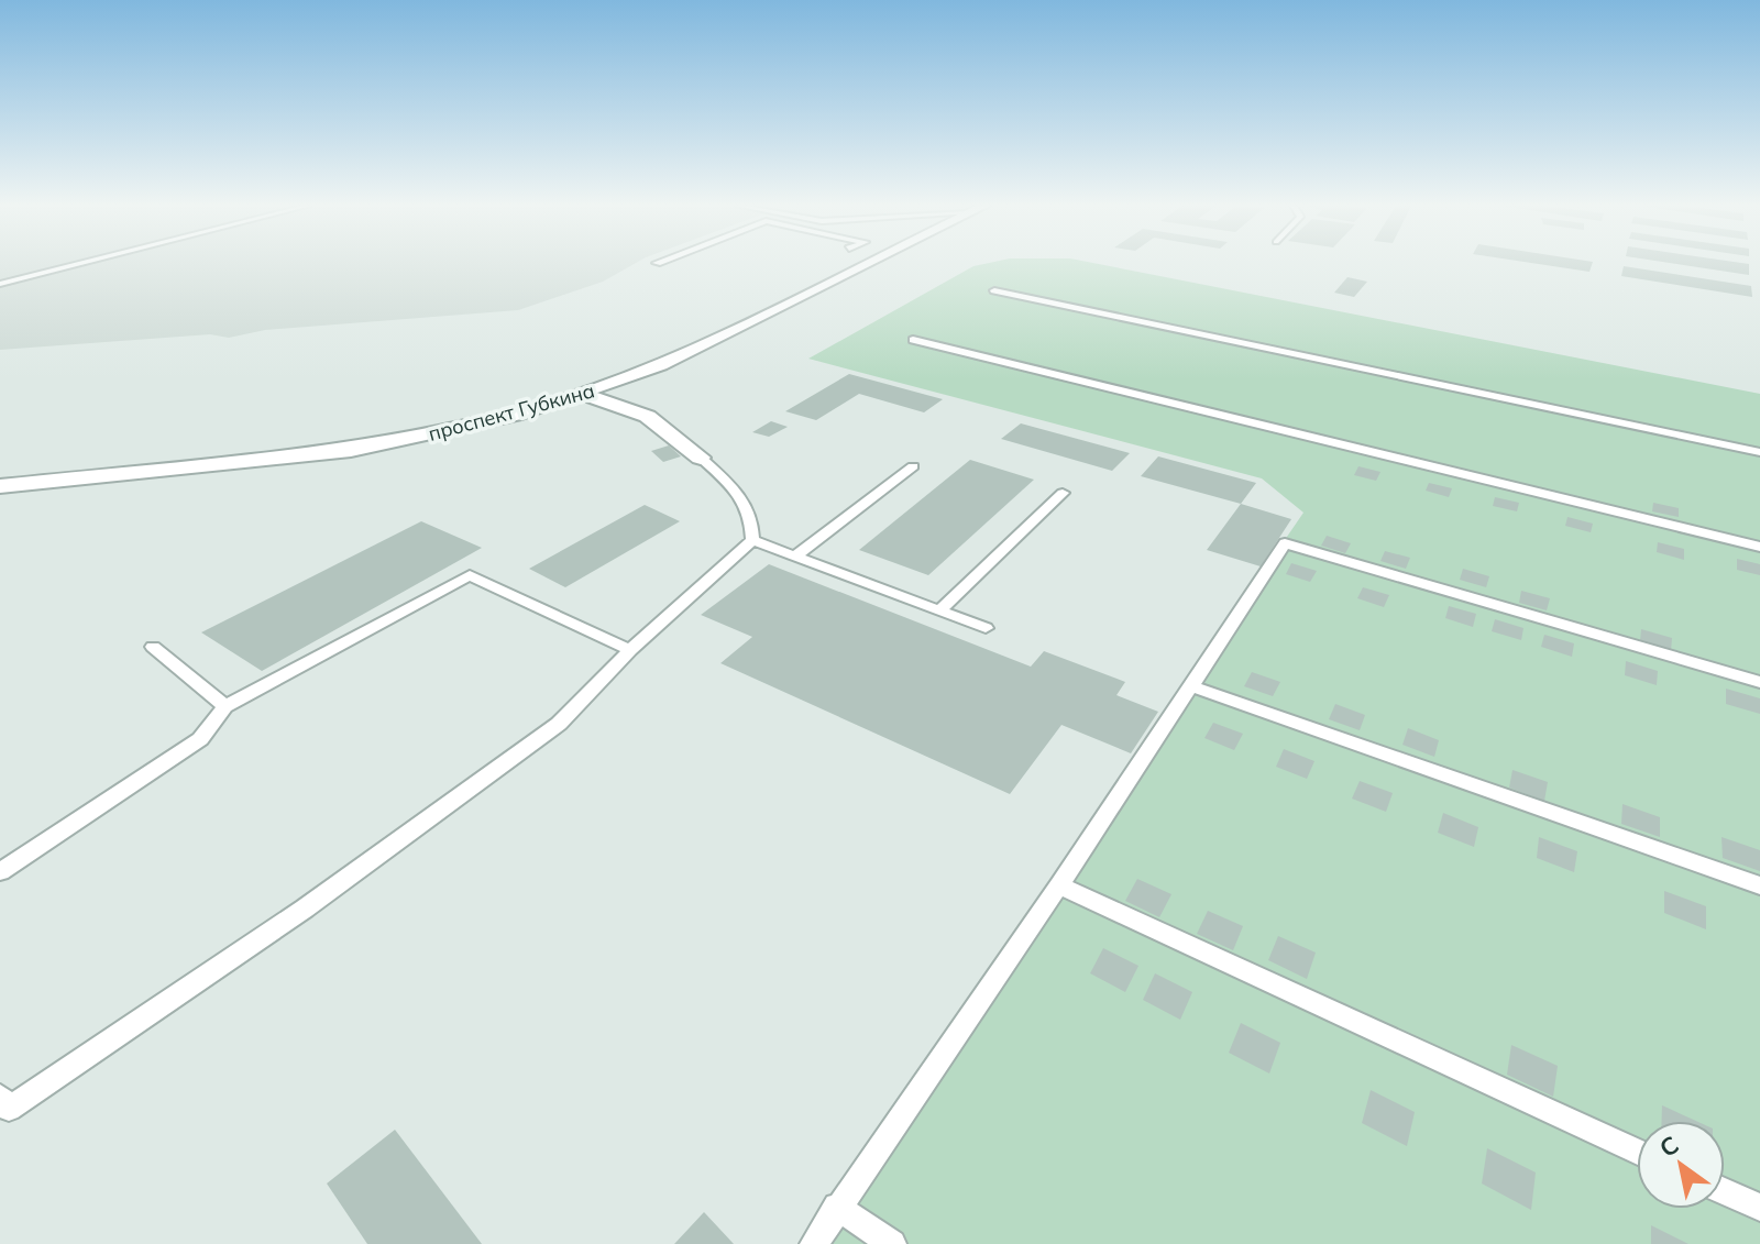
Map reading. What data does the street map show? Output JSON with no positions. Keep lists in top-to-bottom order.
{
  "streets": {
    "street": ["проспект Губкина"]
  },
  "north": "top left"
}
